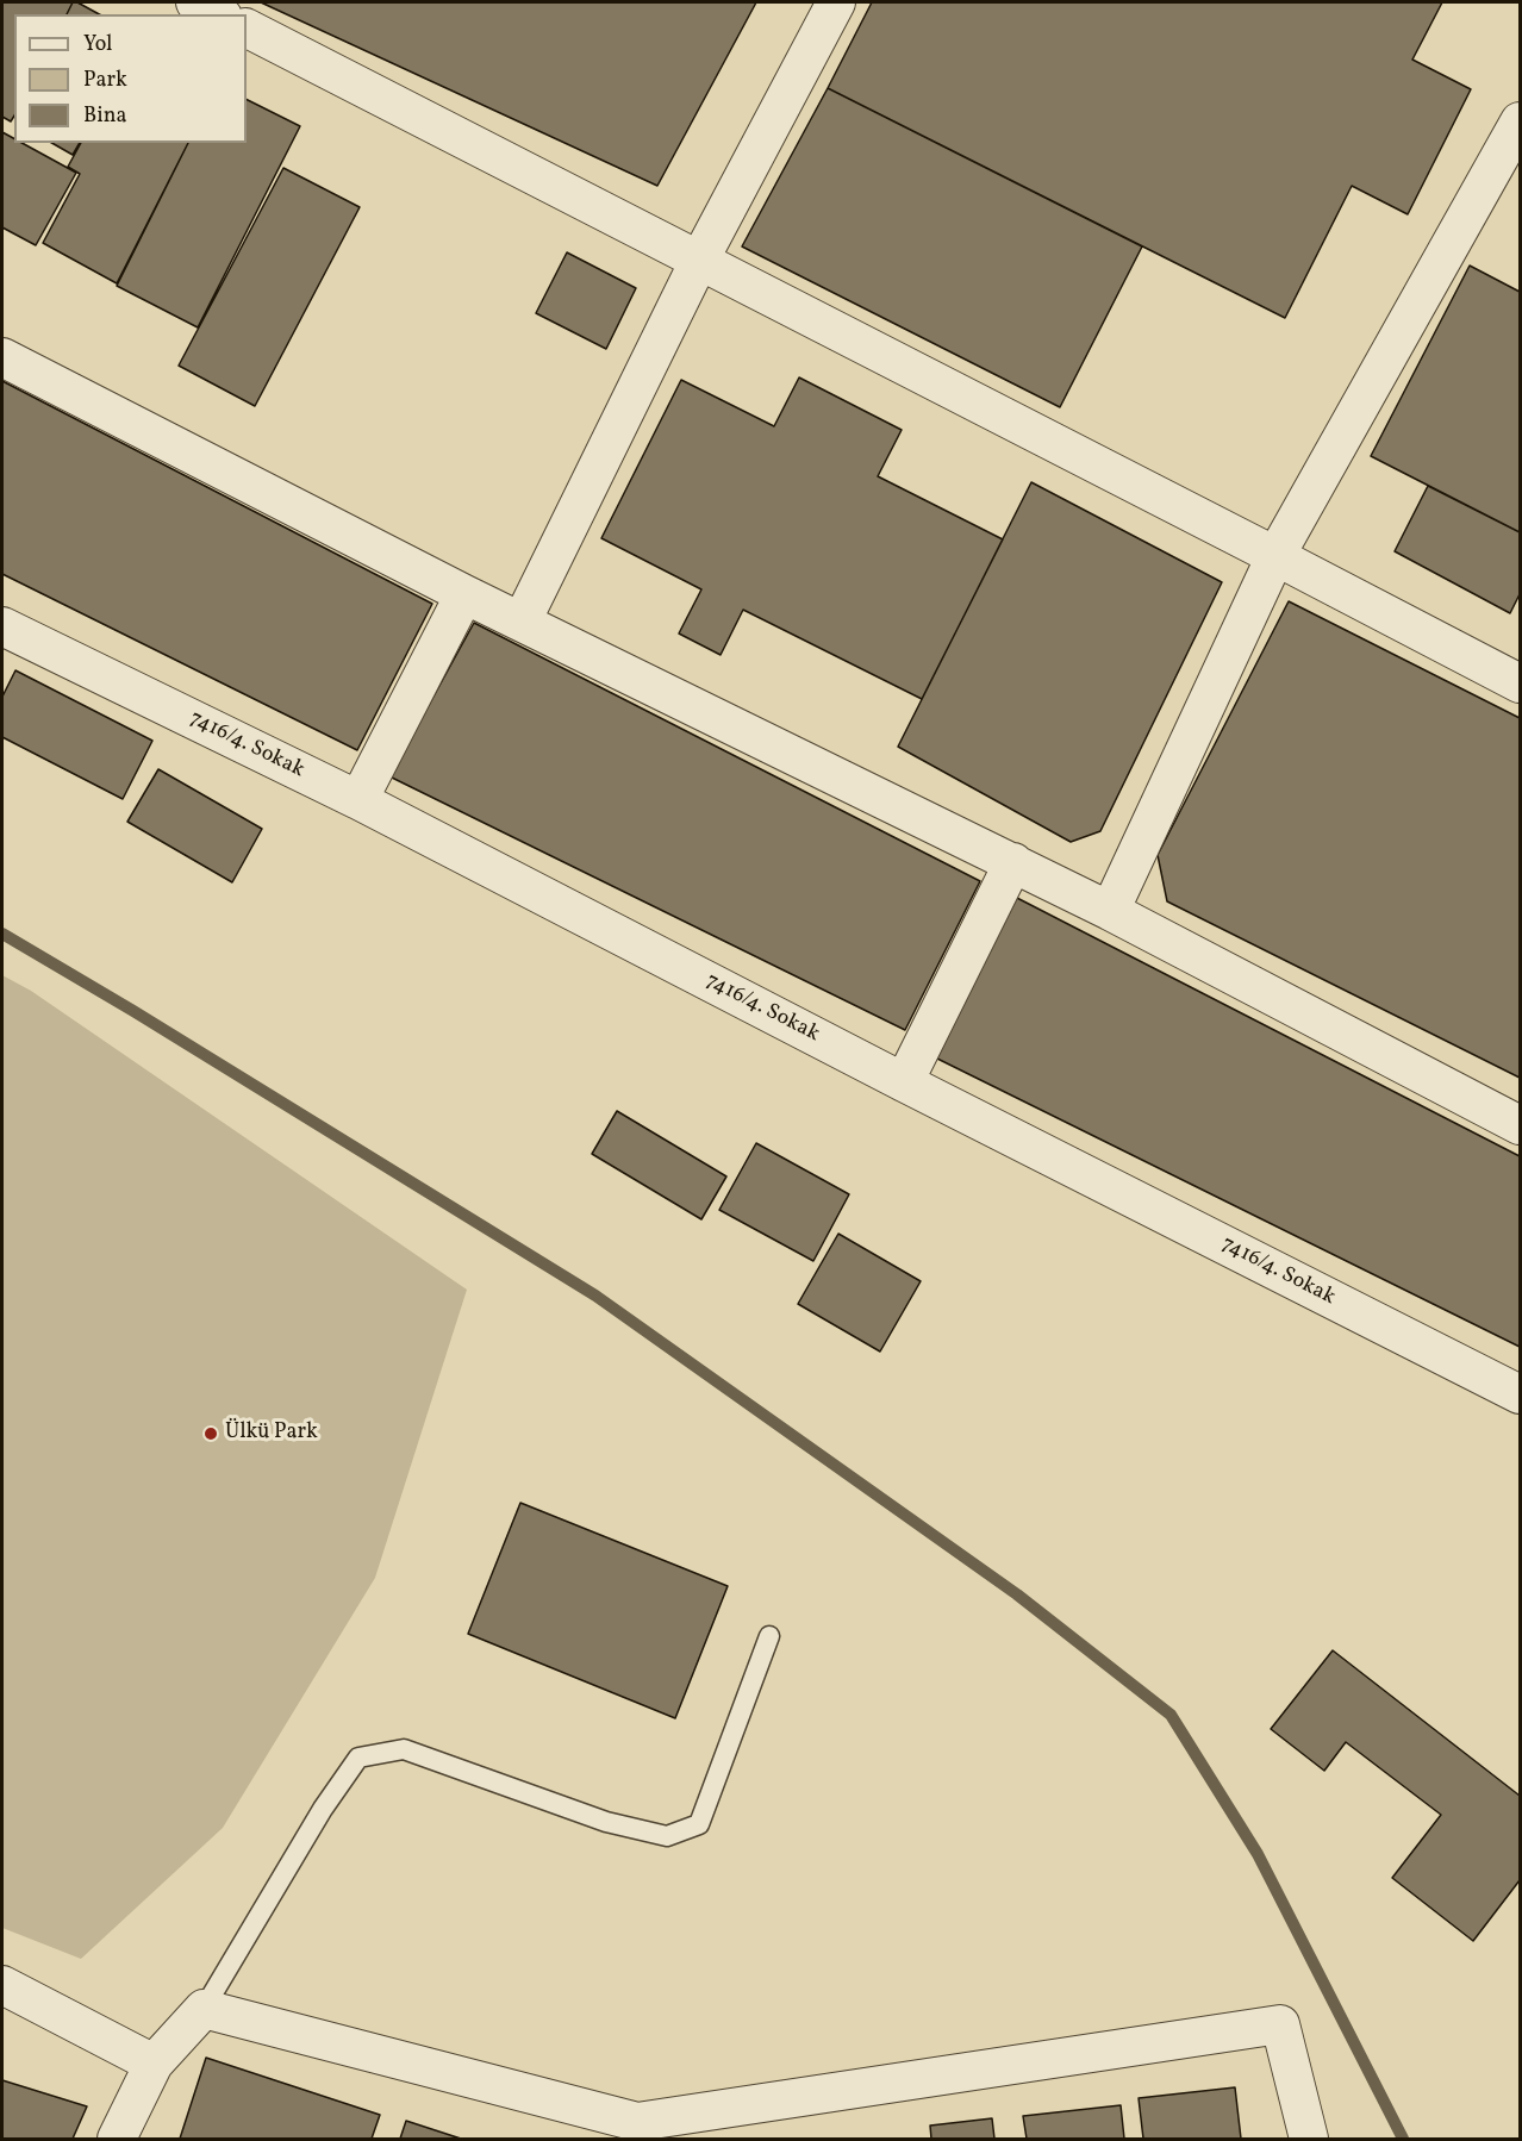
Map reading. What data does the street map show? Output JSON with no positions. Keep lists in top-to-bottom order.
{
  "streets": {
    "street": ["7416/4. Sokak"]
  },
  "places": ["Ülkü Park"],
  "legend": ["Yol", "Park", "Bina"]
}
